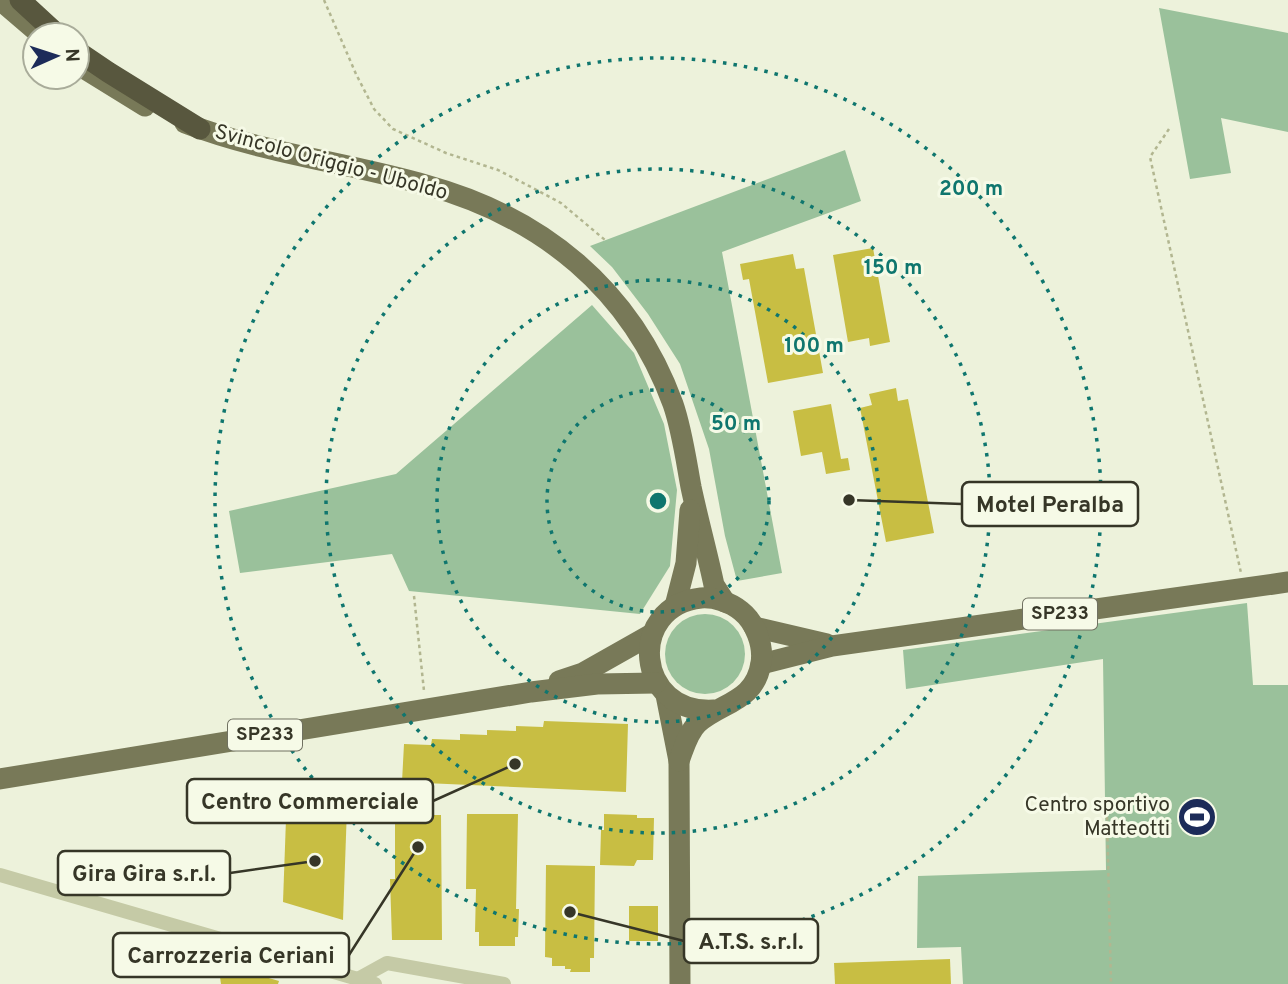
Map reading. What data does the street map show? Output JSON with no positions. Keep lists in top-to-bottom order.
{
  "streets": {
    "main road": ["Svincolo Origgio - Uboldo", "SP233"]
  },
  "crossings": [
    ["Svincolo Origgio - Uboldo", "SP233"]
  ],
  "places": {
    "other": [
      "Motel Peralba",
      "Centro Commerciale",
      "Carrozzeria Ceriani",
      "Gira Gira s.r.l.",
      "A.T.S. s.r.l."
    ],
    "sports": ["Centro sportivo Matteotti"]
  },
  "north": "right",
  "rings": [
    "200 m",
    "150 m",
    "100 m",
    "50 m"
  ]
}
